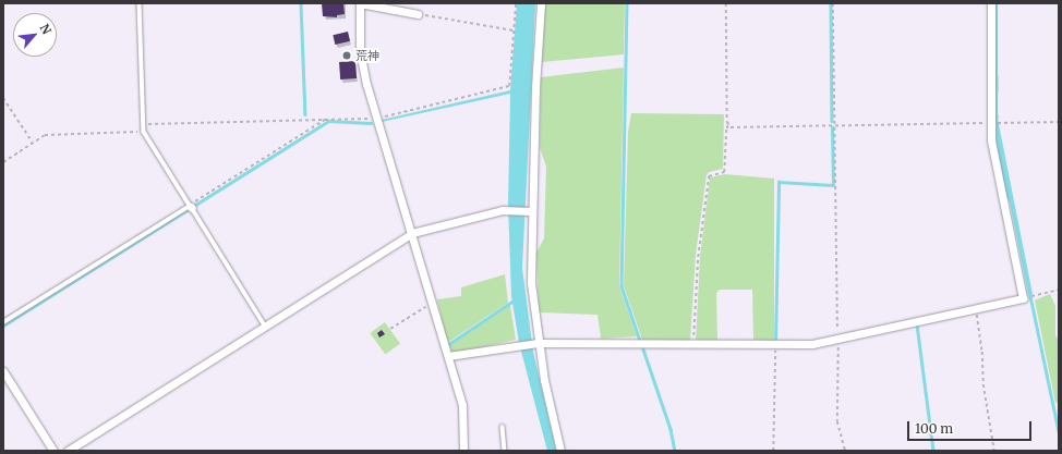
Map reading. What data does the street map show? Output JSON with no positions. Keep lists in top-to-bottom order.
{
  "places": ["荒神"],
  "scale_bar": "100 m",
  "north": "top right"
}
